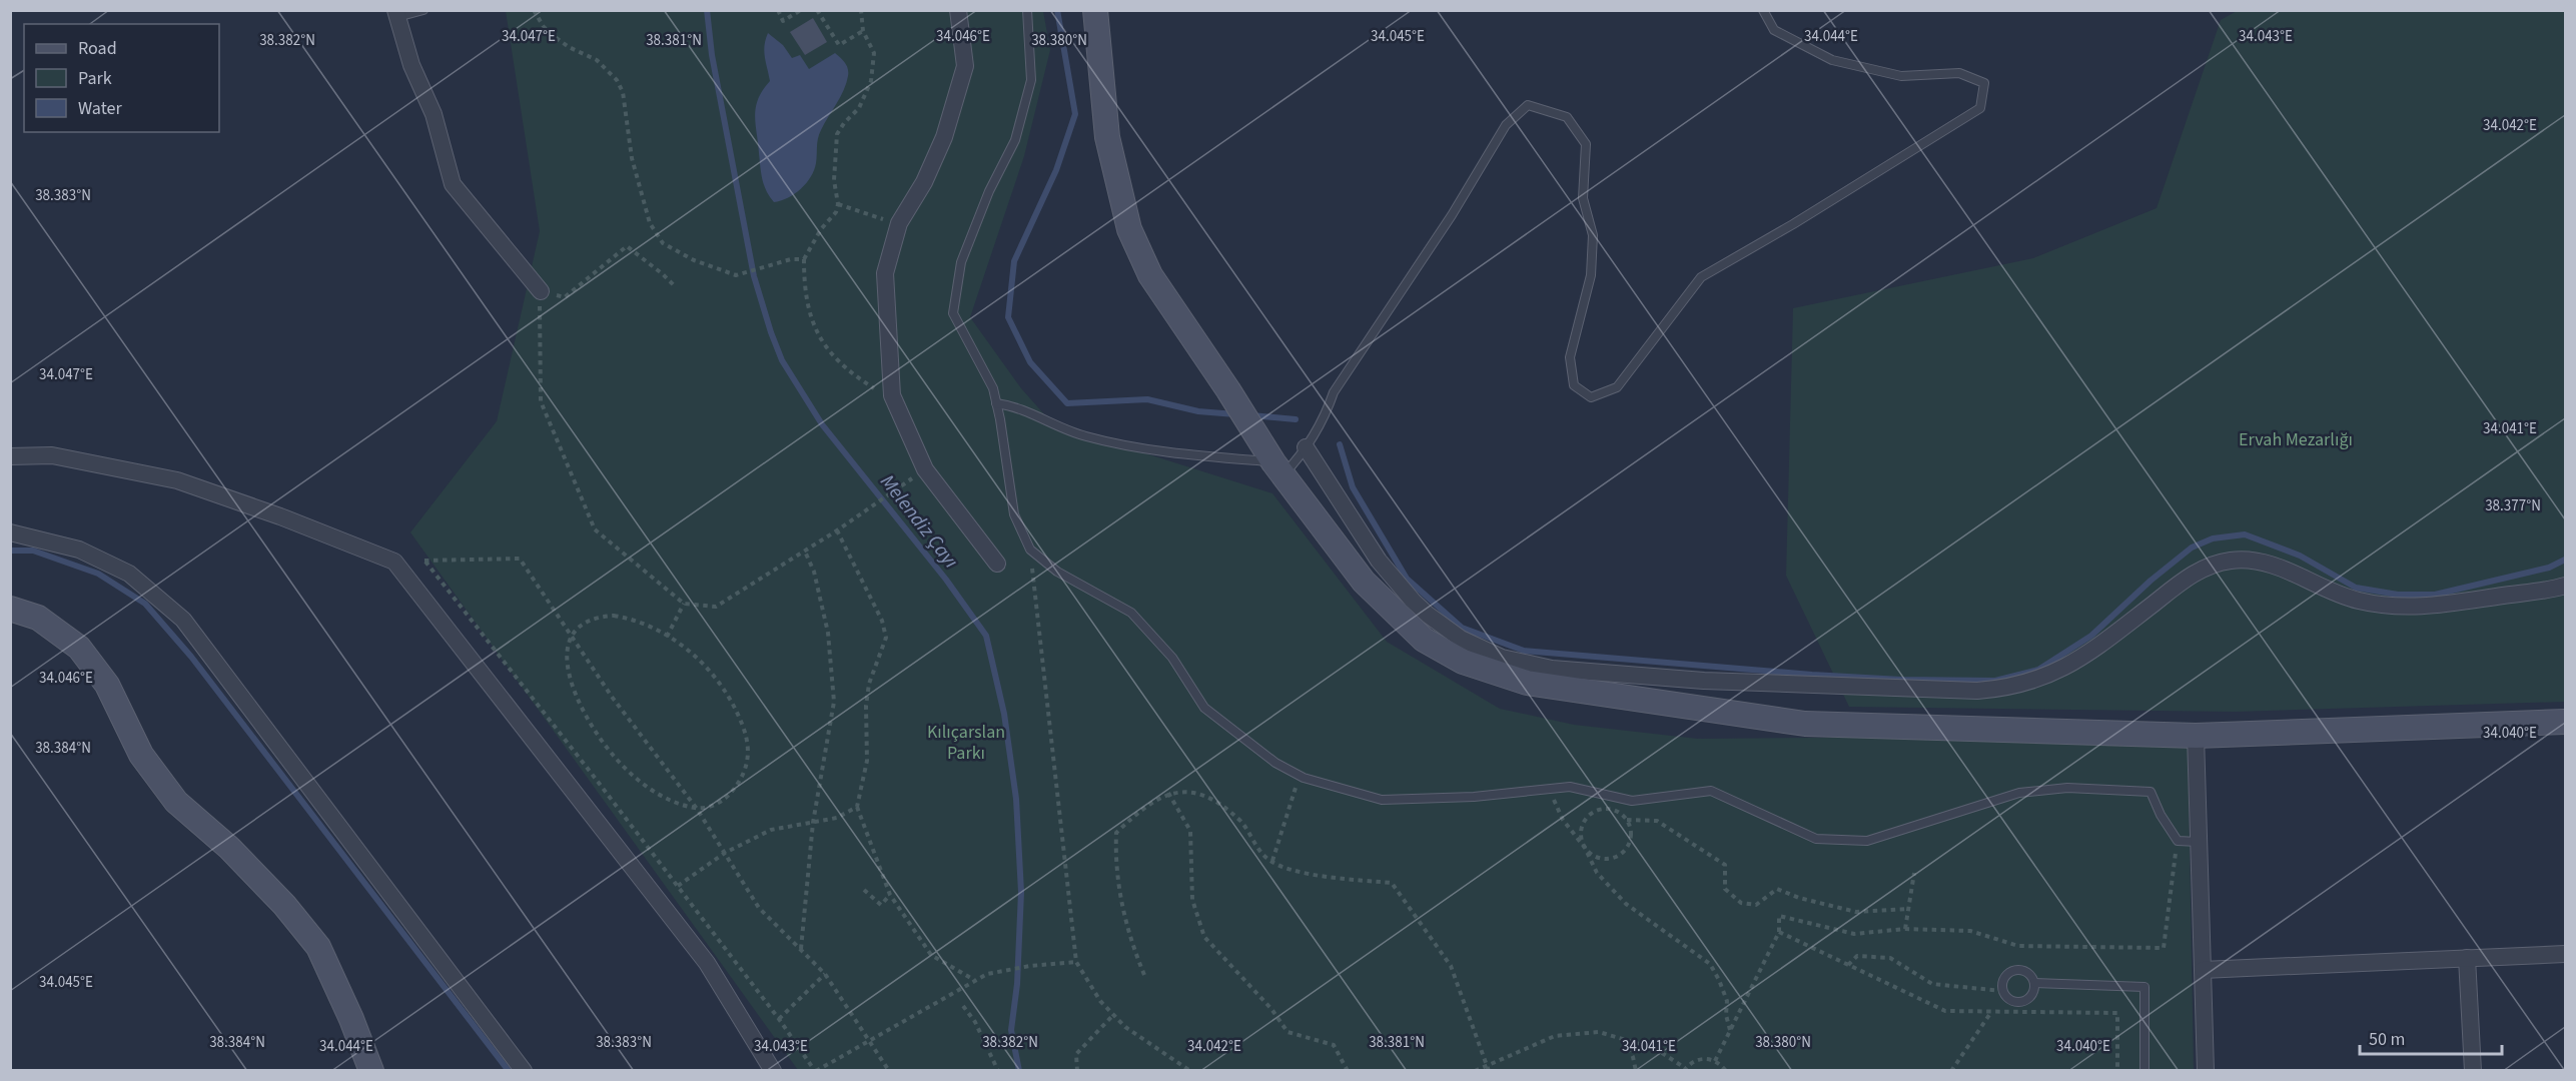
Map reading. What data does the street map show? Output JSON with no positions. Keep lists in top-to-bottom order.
{
  "water": ["Melendiz Çayı"],
  "parks": ["Ervah Mezarlığı", "Kılıçarslan Parkı"],
  "legend": ["Road", "Park", "Water"],
  "scale_bar": "50 m",
  "coordinates": [
    "34.047°E",
    "34.045°E",
    "34.043°E",
    "34.046°E",
    "34.044°E",
    "38.382°N",
    "38.381°N",
    "38.380°N",
    "34.042°E",
    "38.383°N",
    "34.041°E",
    "38.377°N",
    "34.040°E",
    "38.384°N"
  ]
}
